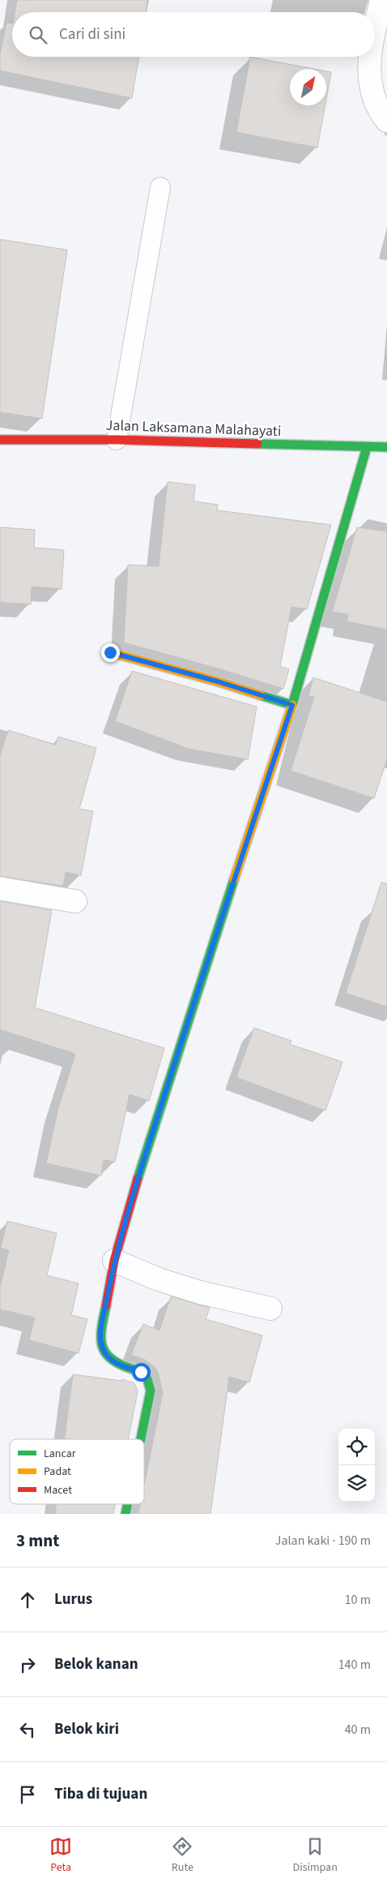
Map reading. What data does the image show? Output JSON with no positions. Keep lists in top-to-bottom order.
{
  "streets": {
    "main road": ["Jalan Laksamana Malahayati"]
  },
  "legend": ["Lancar", "Padat", "Macet"],
  "north": "top right",
  "page": {
    "search": "Cari di sini",
    "heading": ["3 mnt", "Jalan kaki · 190 m"],
    "list": [
      ["Lurus", "10 m"],
      ["Belok kanan", "140 m"],
      ["Belok kiri", "40 m"],
      "Tiba di tujuan"
    ],
    "nav": ["Peta", "Rute", "Disimpan"]
  }
}
